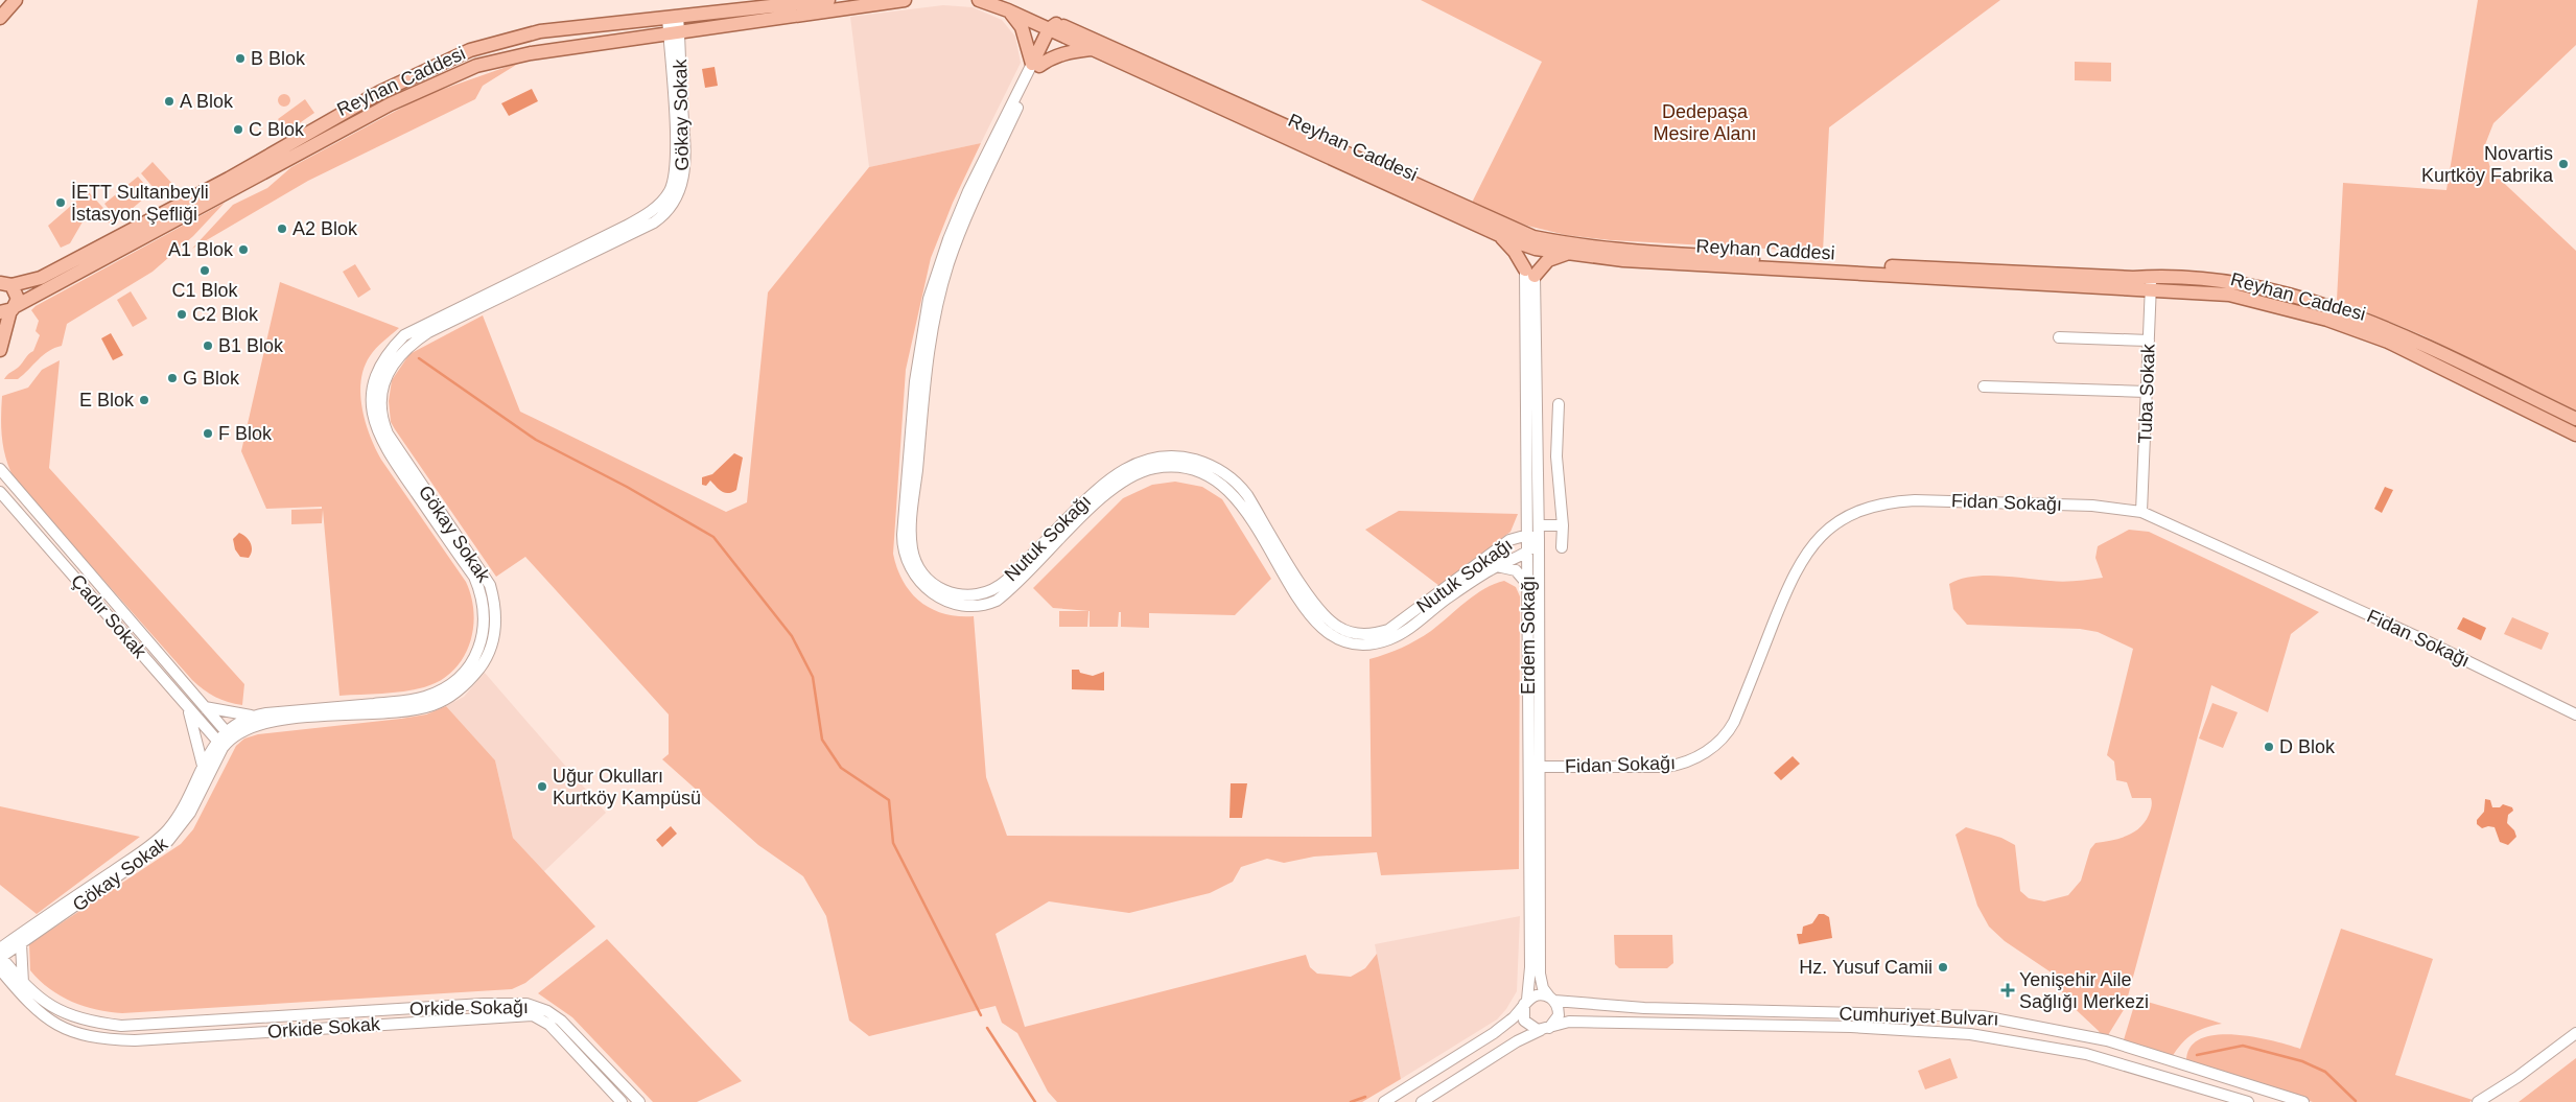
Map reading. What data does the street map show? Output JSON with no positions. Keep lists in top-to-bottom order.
{
  "streets": {
    "main road": ["Reyhan Caddesi"],
    "street": [
      "Gökay Sokak",
      "Tuba Sokak",
      "Fidan Sokağı",
      "Nutuk Sokağı",
      "Çadır Sokak",
      "Erdem Sokağı",
      "Orkide Sokağı",
      "Cumhuriyet Bulvarı",
      "Orkide Sokak"
    ]
  },
  "crossings": [
    ["Reyhan Caddesi", "Gökay Sokak"],
    ["Reyhan Caddesi", "Tuba Sokak"],
    ["Gökay Sokak", "Çadır Sokak"],
    ["Tuba Sokak", "Fidan Sokağı"],
    ["Fidan Sokağı", "Erdem Sokağı"],
    ["Nutuk Sokağı", "Erdem Sokağı"],
    ["Erdem Sokağı", "Cumhuriyet Bulvarı"]
  ],
  "parks": ["Dedepaşa Mesire Alanı"],
  "places": {
    "other": [
      "B Blok",
      "A Blok",
      "C Blok",
      "Novartis Kurtköy Fabrika",
      "İETT Sultanbeyli İstasyon Şefliği",
      "A2 Blok",
      "A1 Blok",
      "C1 Blok",
      "C2 Blok",
      "B1 Blok",
      "G Blok",
      "E Blok",
      "F Blok",
      "D Blok",
      "Uğur Okulları Kurtköy Kampüsü",
      "Hz. Yusuf Camii"
    ],
    "health": ["Yenişehir Aile Sağlığı Merkezi"]
  }
}
